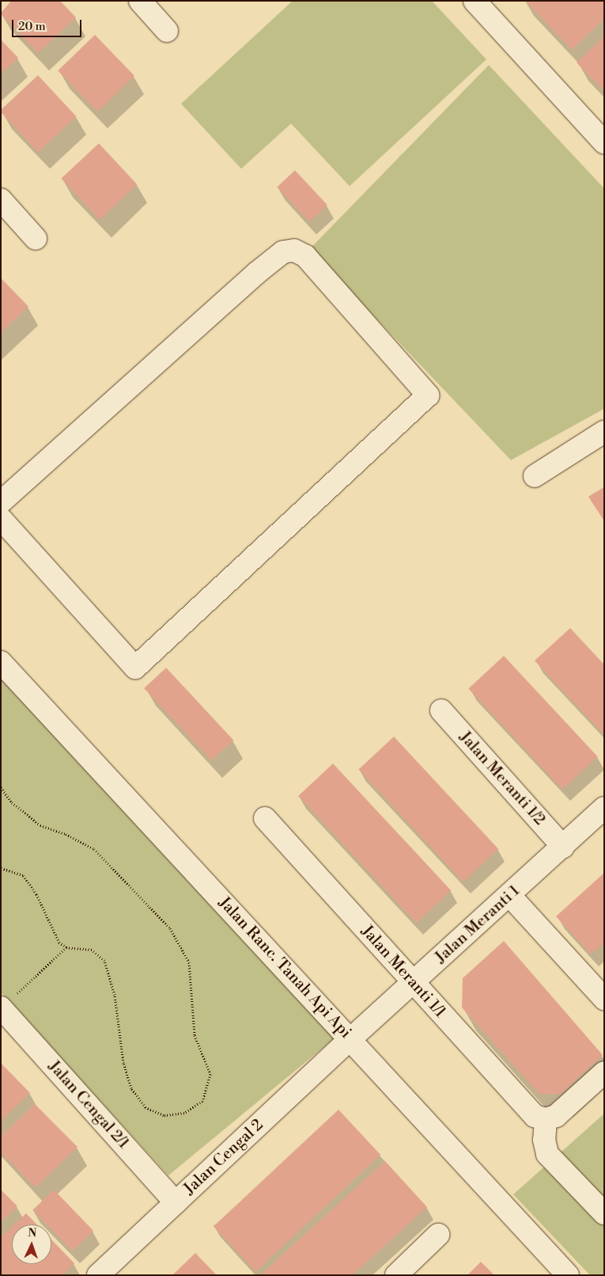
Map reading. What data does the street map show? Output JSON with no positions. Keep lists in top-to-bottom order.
{
  "streets": {
    "street": [
      "Jalan Meranti 1/2",
      "Jalan Meranti 1",
      "Jalan Ranc. Tanah Api Api",
      "Jalan Meranti 1/1",
      "Jalan Cengal 2/1",
      "Jalan Cengal 2"
    ]
  },
  "crossings": [
    ["Jalan Meranti 1/2", "Jalan Meranti 1"],
    ["Jalan Meranti 1", "Jalan Ranc. Tanah Api Api"],
    ["Jalan Meranti 1", "Jalan Meranti 1/1"],
    ["Jalan Meranti 1", "Jalan Cengal 2"],
    ["Jalan Ranc. Tanah Api Api", "Jalan Cengal 2"],
    ["Jalan Cengal 2/1", "Jalan Cengal 2"]
  ],
  "scale_bar": "20 m",
  "north": "top"
}
